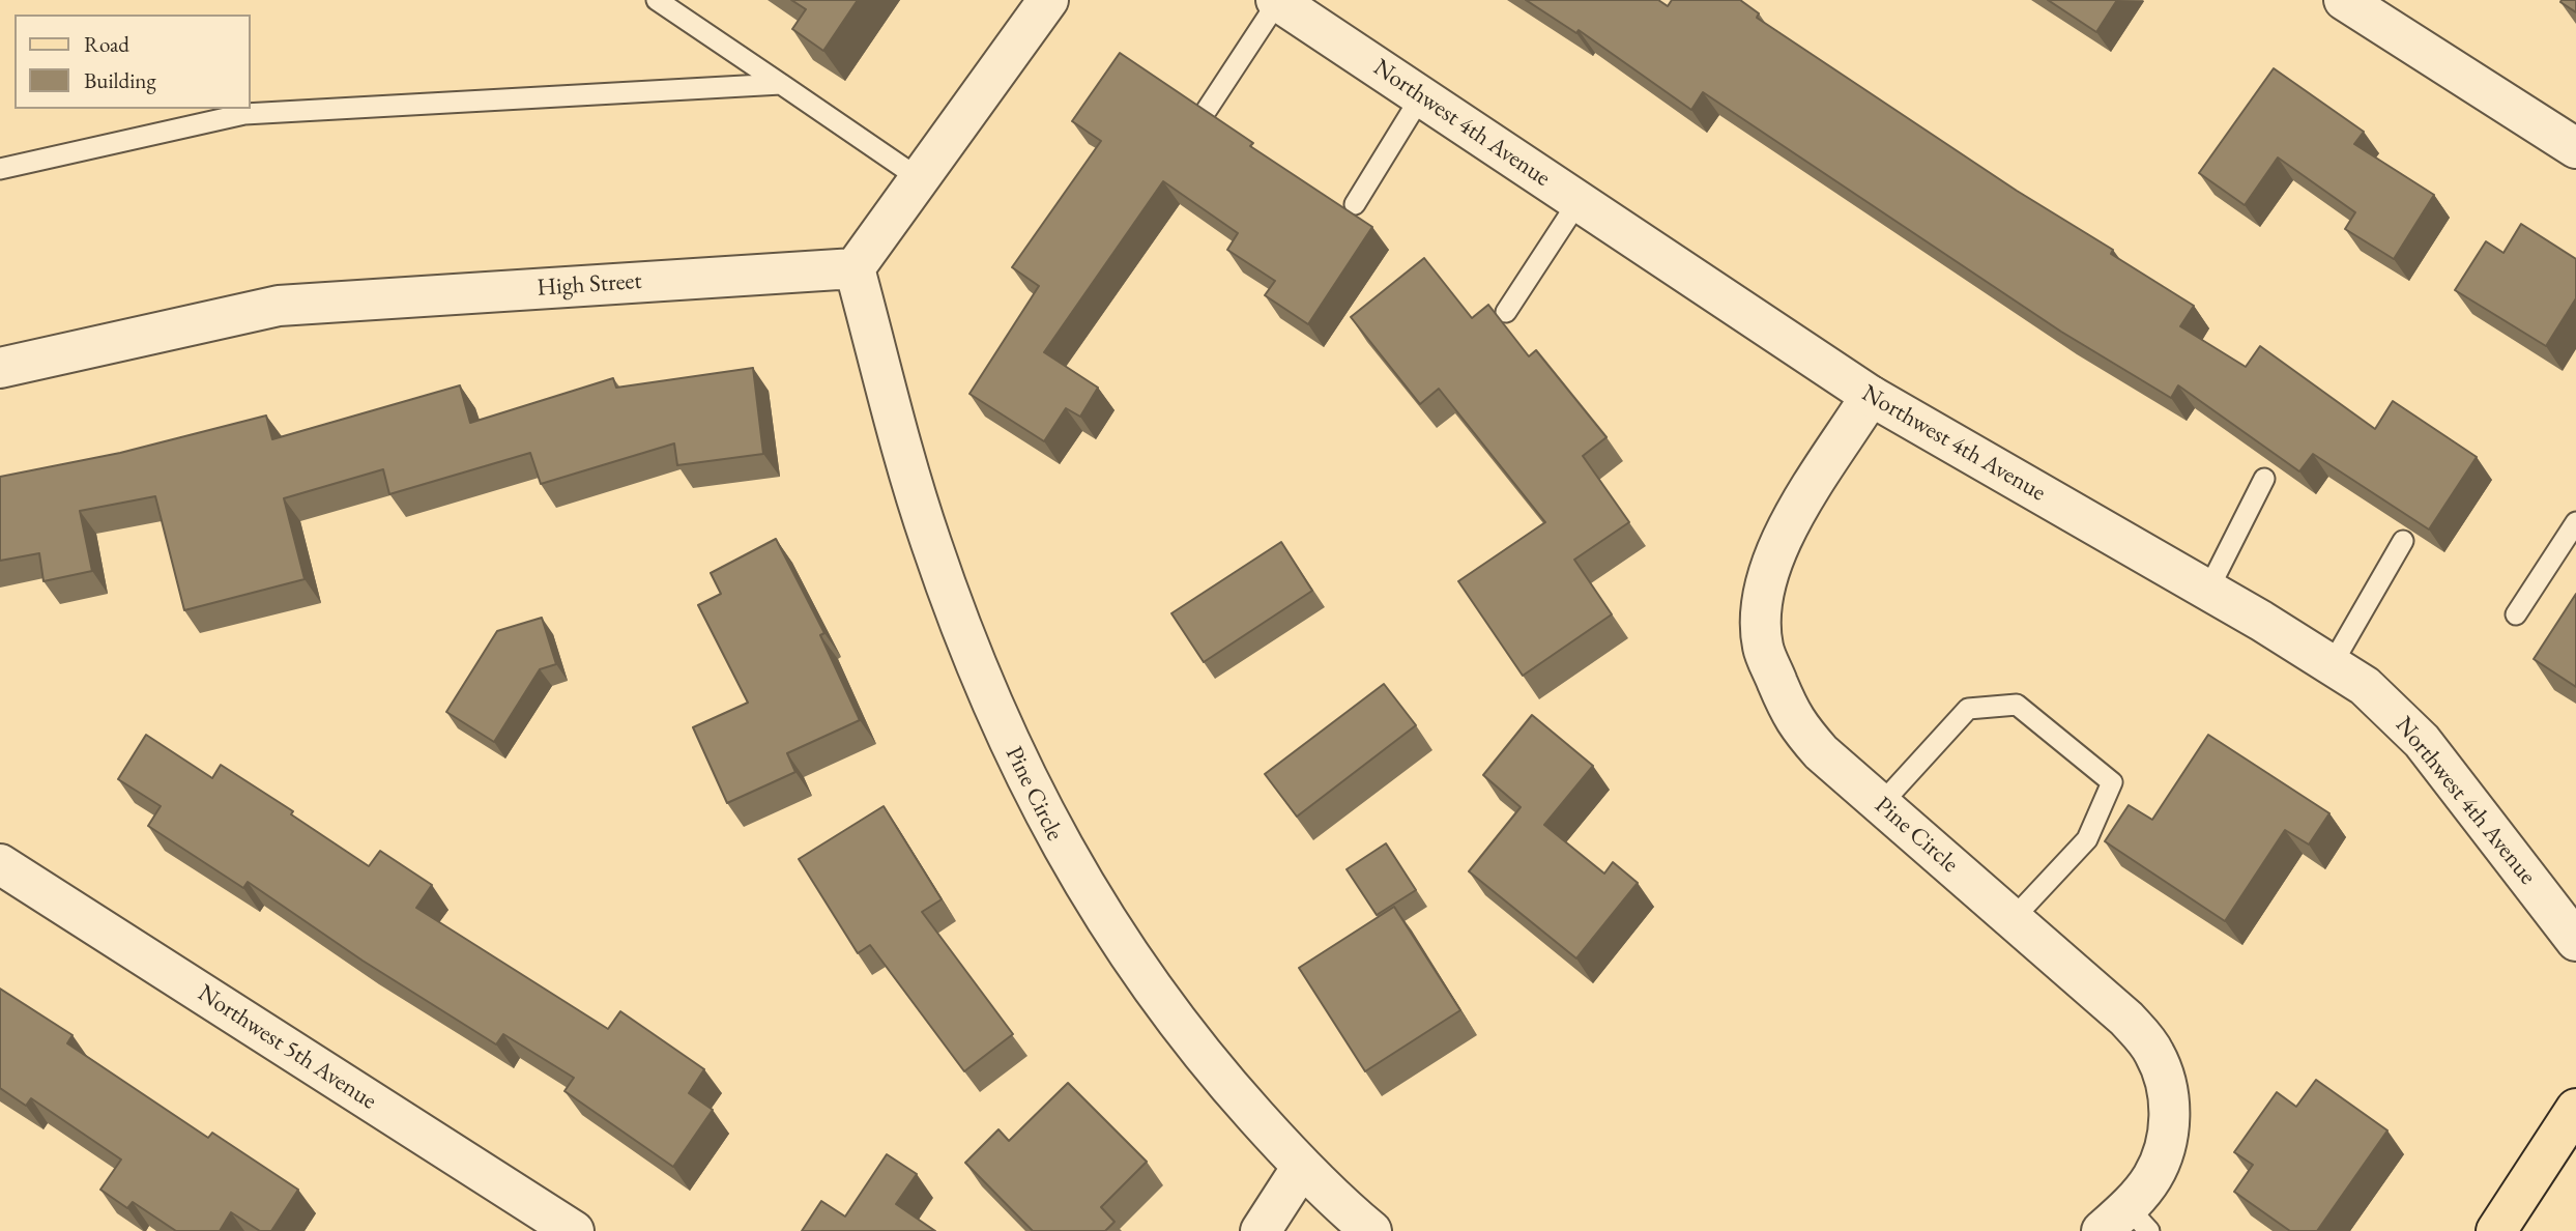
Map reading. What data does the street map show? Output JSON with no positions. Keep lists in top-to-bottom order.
{
  "streets": {
    "street": [
      "Northwest 4th Avenue",
      "High Street",
      "Pine Circle",
      "Northwest 5th Avenue"
    ]
  },
  "crossings": [
    ["Northwest 4th Avenue", "Pine Circle"],
    ["High Street", "Pine Circle"]
  ],
  "legend": ["Road", "Building"]
}
